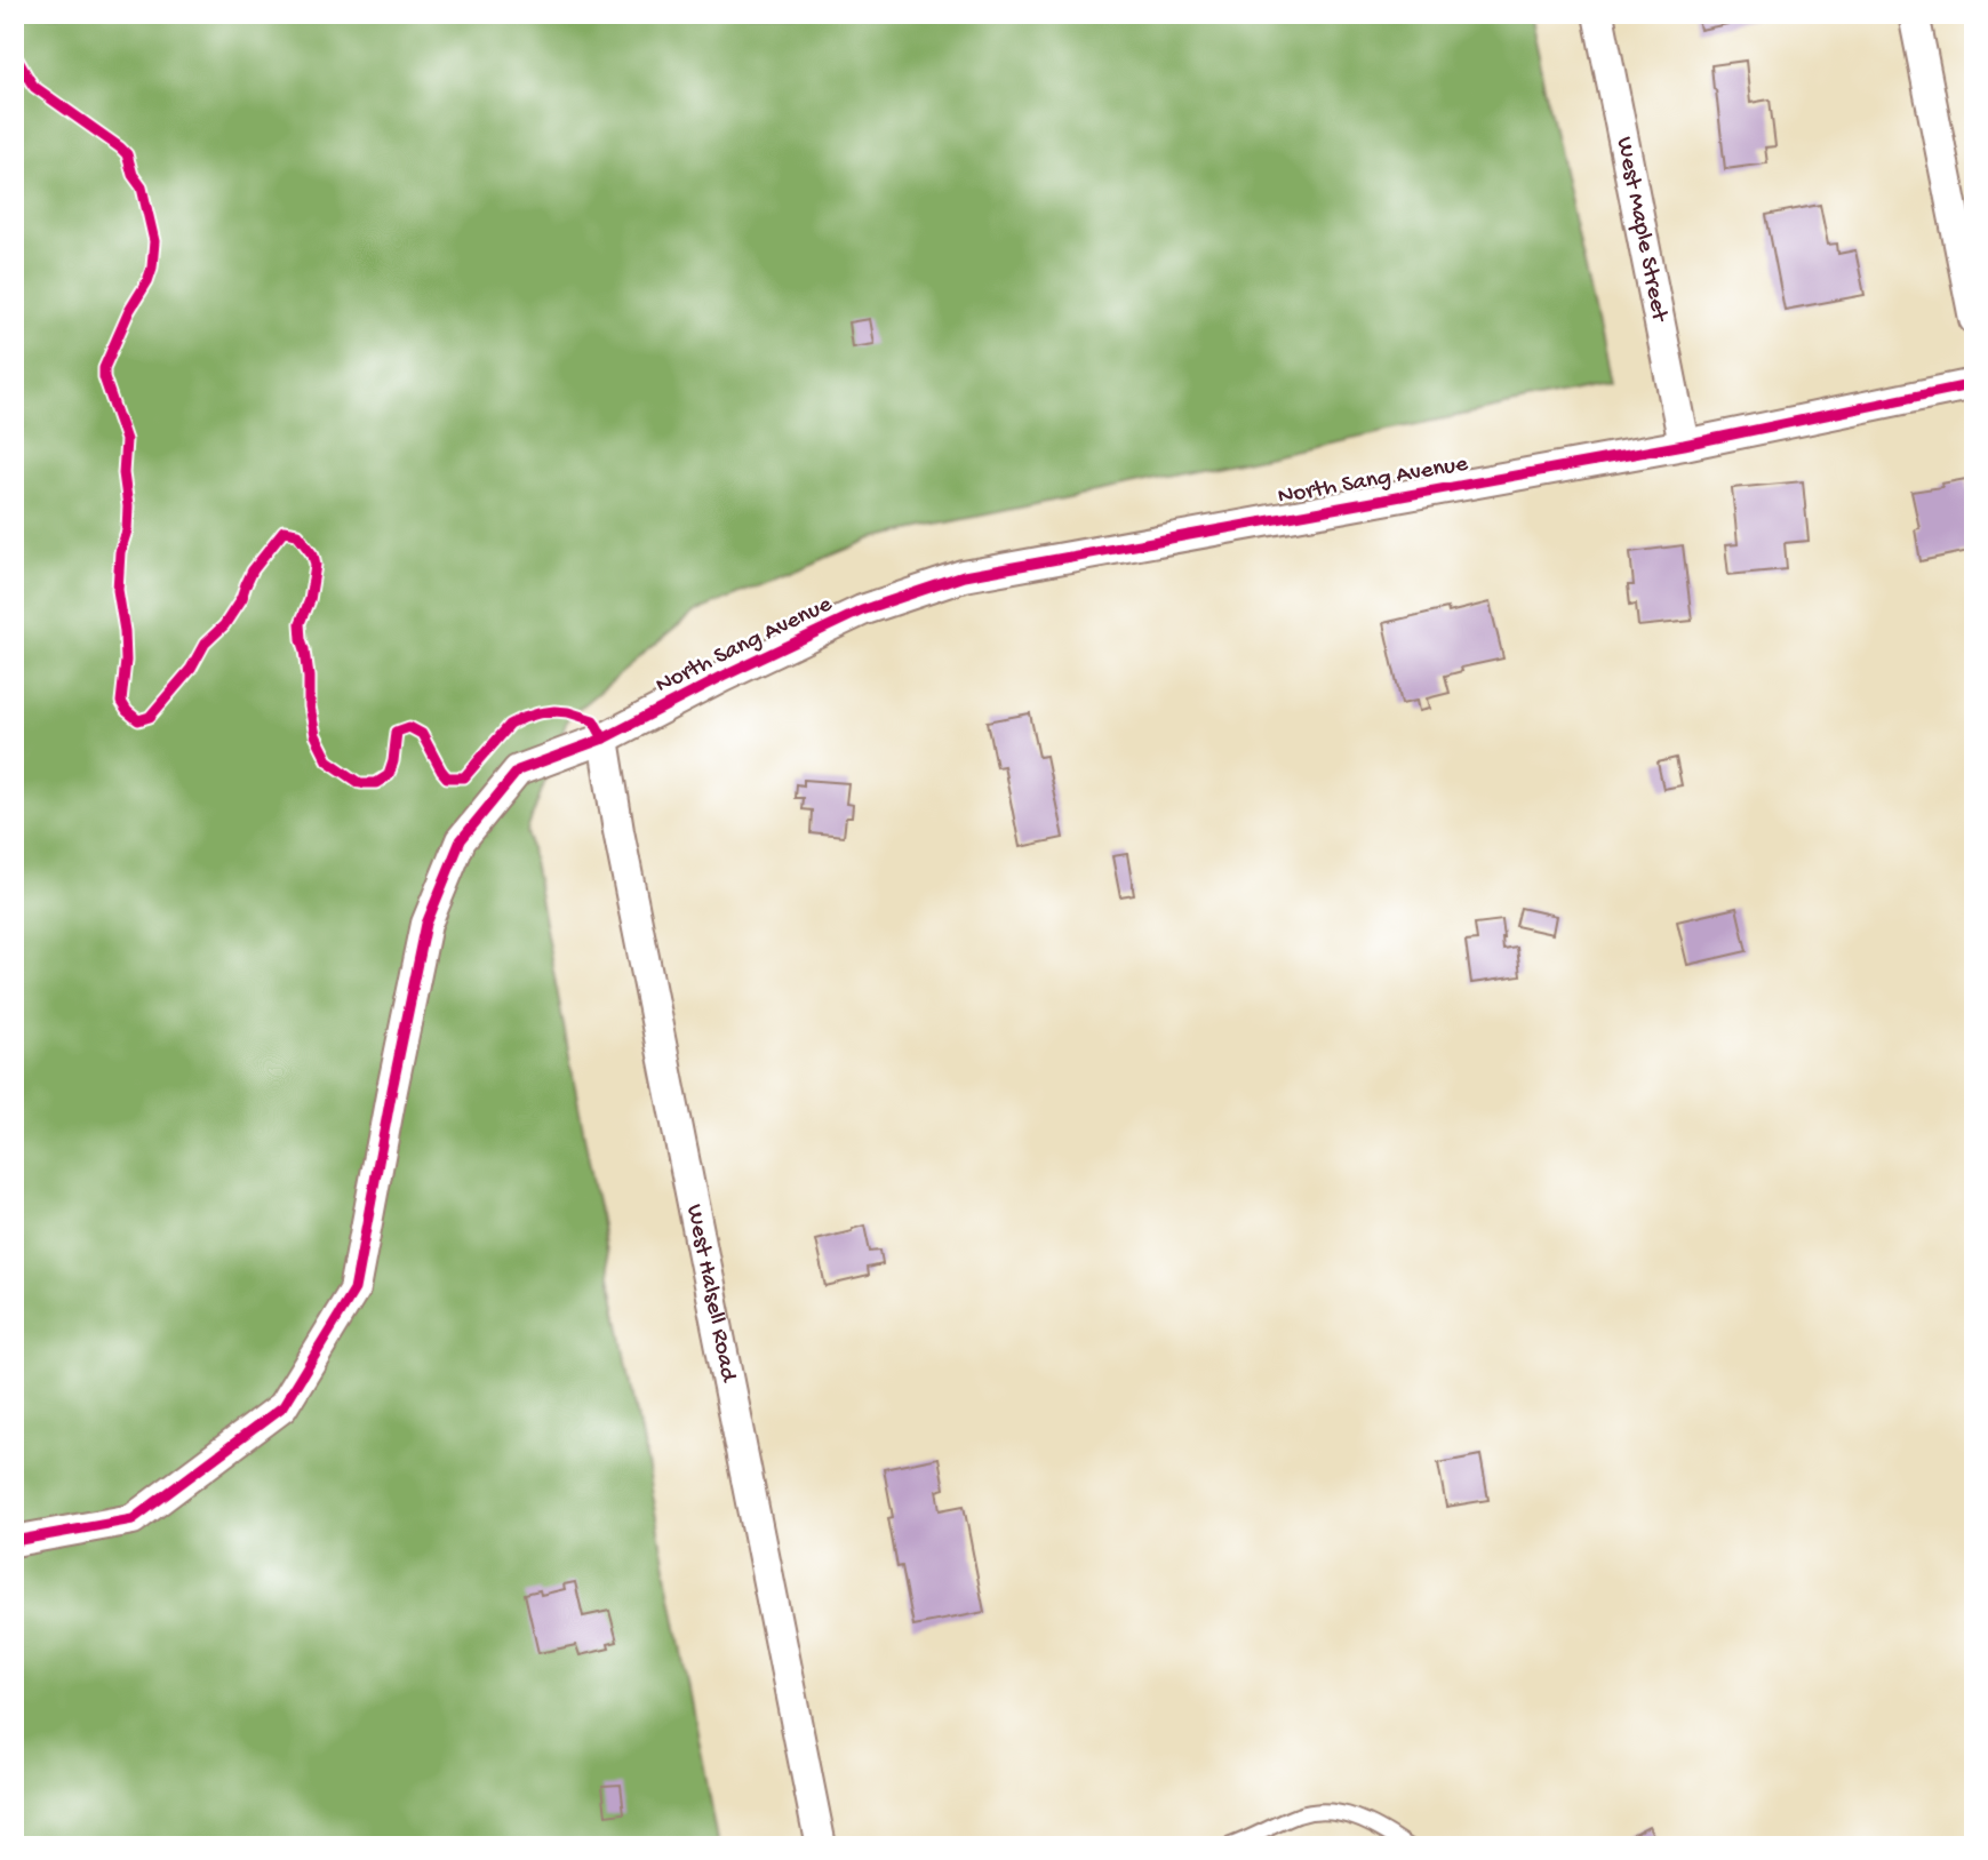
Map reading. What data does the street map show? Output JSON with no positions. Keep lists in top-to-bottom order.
{
  "streets": {
    "street": ["West Maple Street", "North Sang Avenue", "West Halsell Road"]
  },
  "crossings": [
    ["West Maple Street", "North Sang Avenue"],
    ["North Sang Avenue", "West Halsell Road"]
  ]
}
